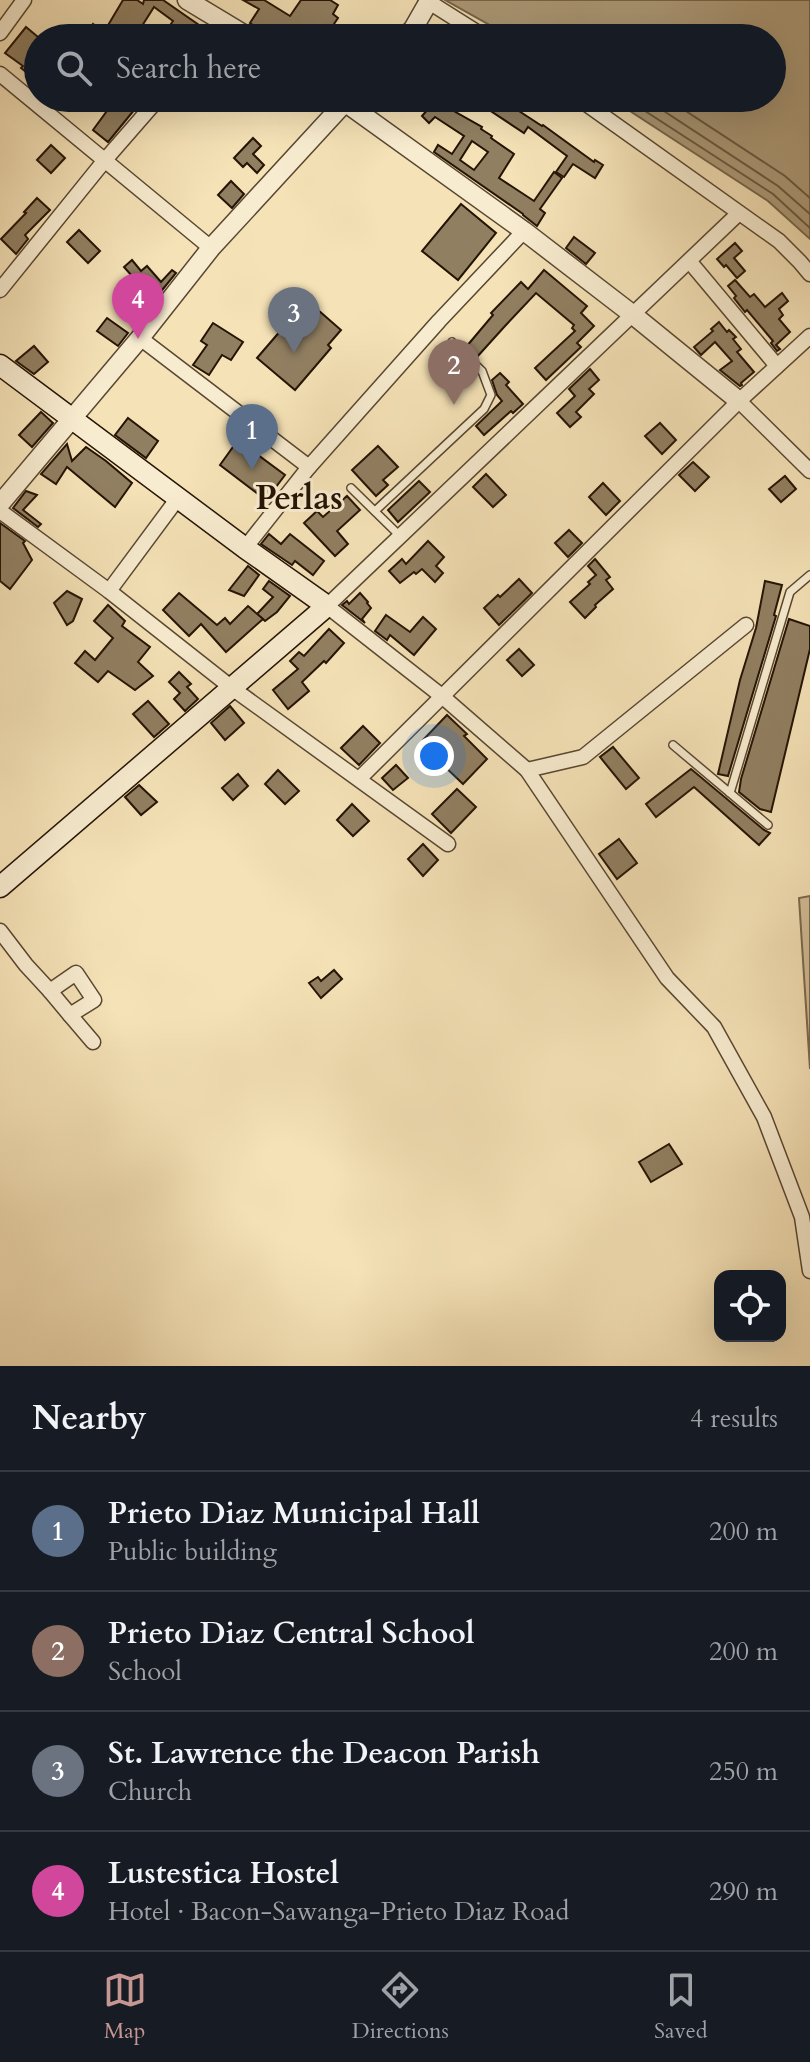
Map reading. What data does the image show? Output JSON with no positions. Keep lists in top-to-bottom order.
{
  "districts": ["Perlas"],
  "page": {
    "search": "Search here",
    "pins": [
      "4",
      "3",
      "2",
      "1"
    ],
    "heading": ["Nearby", "4 results"],
    "list": [
      {
        "mark": "1",
        "name": "Prieto Diaz Municipal Hall",
        "note": "Public building",
        "value": "200 m"
      },
      {
        "mark": "2",
        "name": "Prieto Diaz Central School",
        "note": "School",
        "value": "200 m"
      },
      {
        "mark": "3",
        "name": "St. Lawrence the Deacon Parish",
        "note": "Church",
        "value": "250 m"
      },
      {
        "mark": "4",
        "name": "Lustestica Hostel",
        "note": "Hotel · Bacon-Sawanga-Prieto Diaz Road",
        "value": "290 m"
      }
    ],
    "nav": ["Map", "Directions", "Saved"]
  }
}
